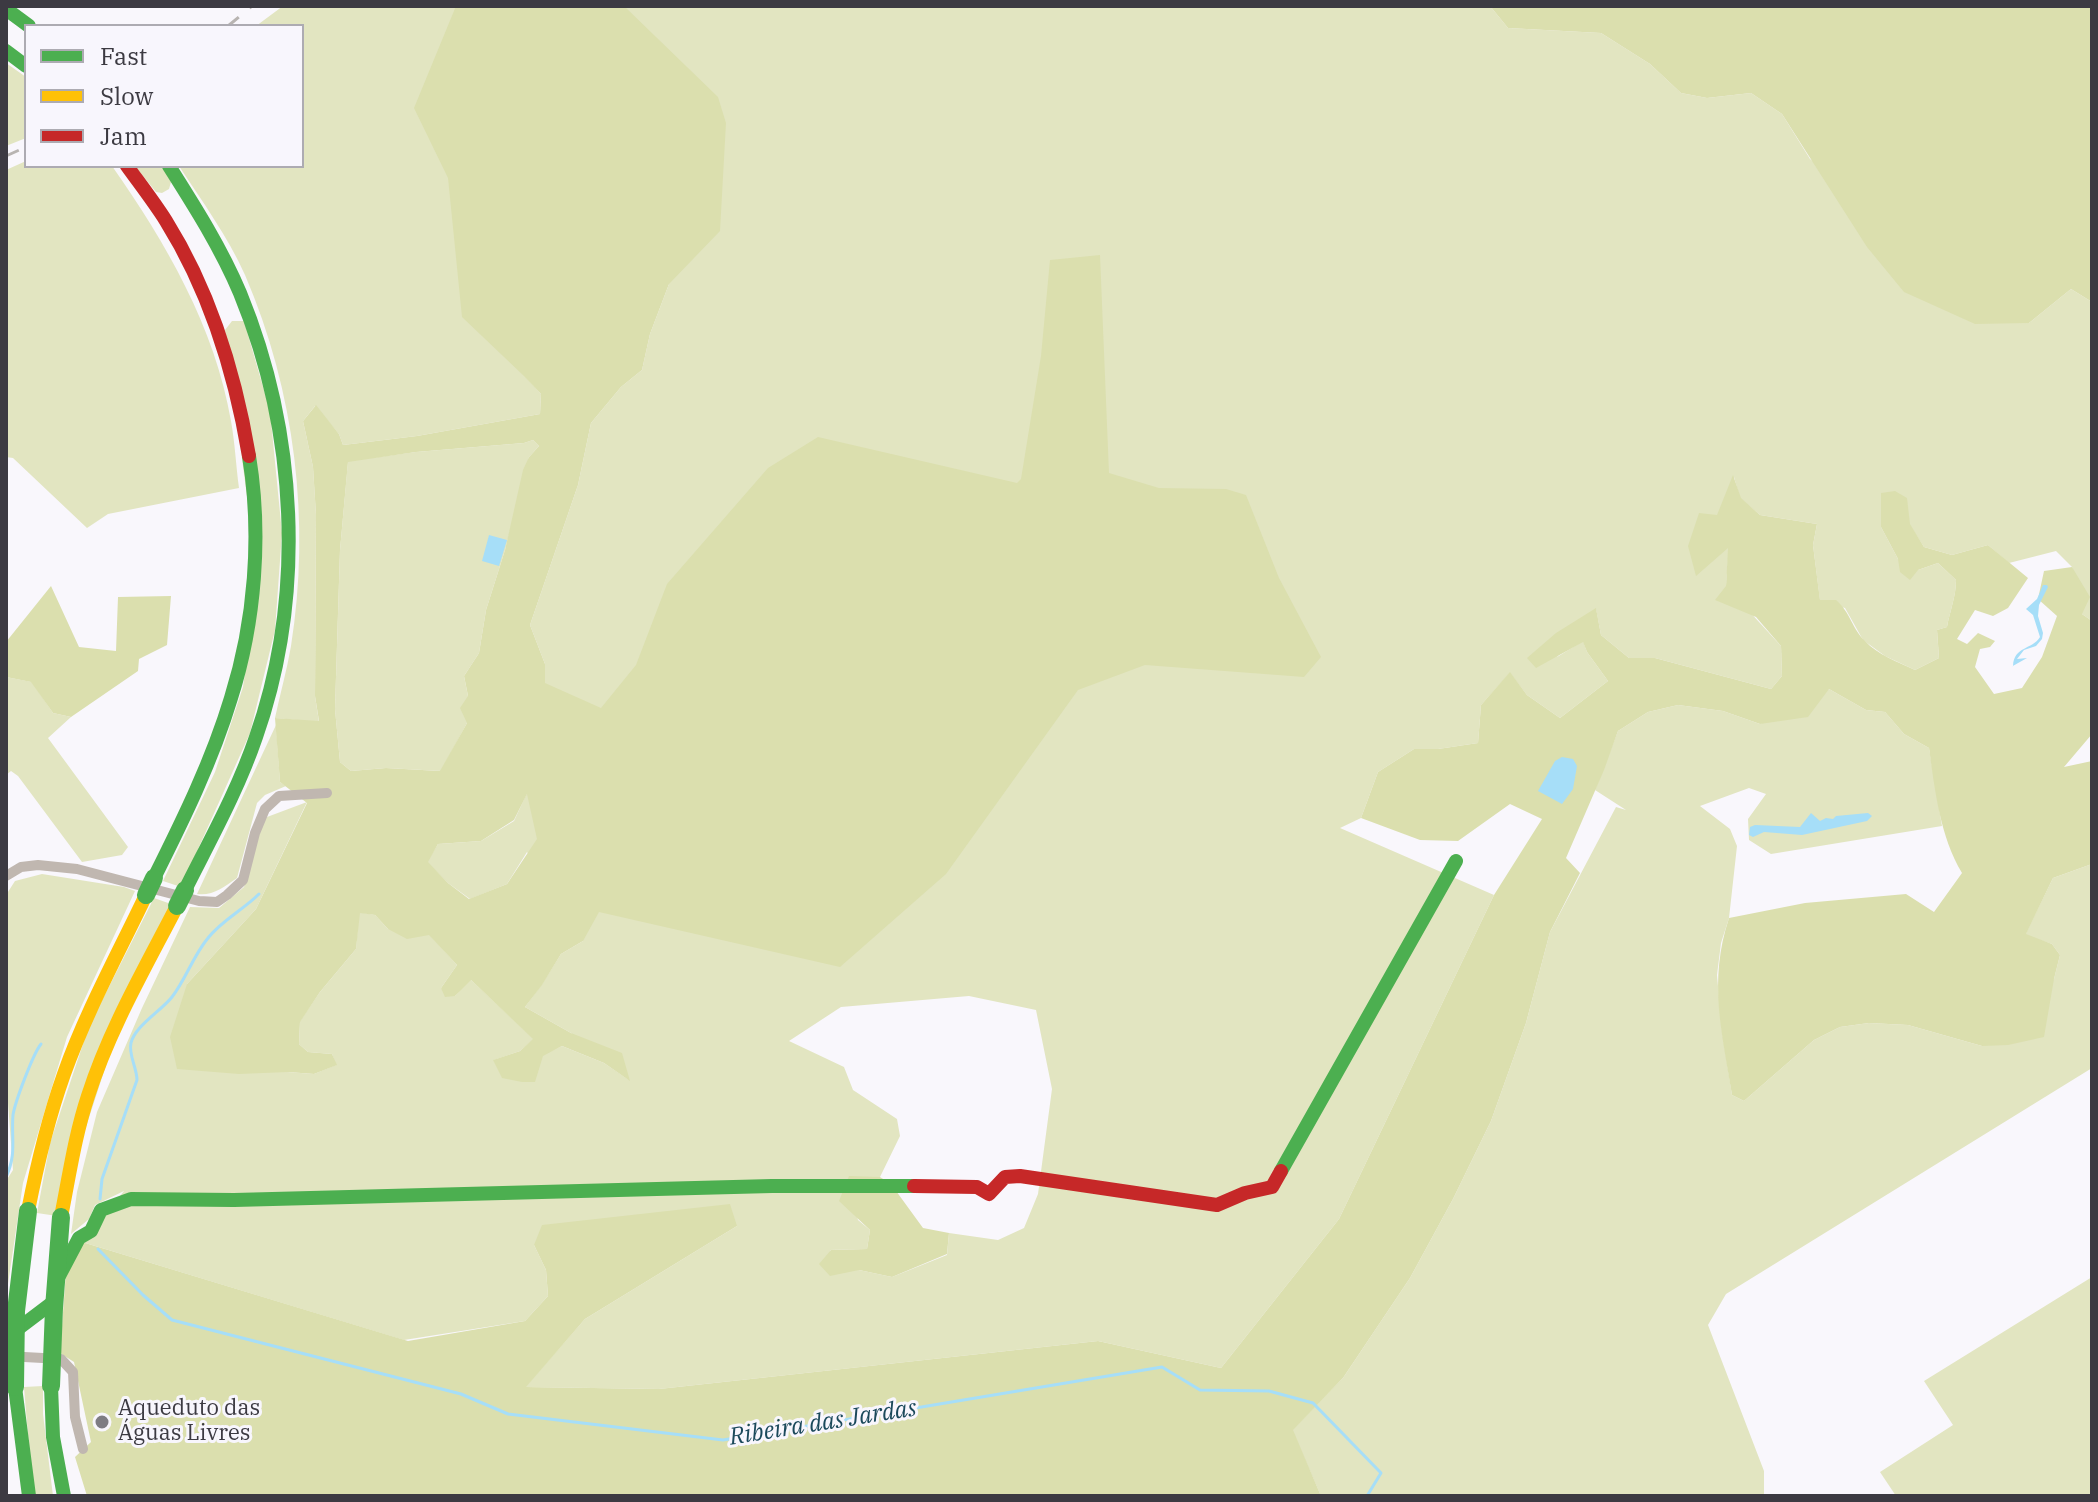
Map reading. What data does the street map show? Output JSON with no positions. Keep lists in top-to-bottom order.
{
  "water": ["Ribeira das Jardas"],
  "places": ["Aqueduto das Águas Livres"],
  "legend": ["Fast", "Slow", "Jam"]
}
